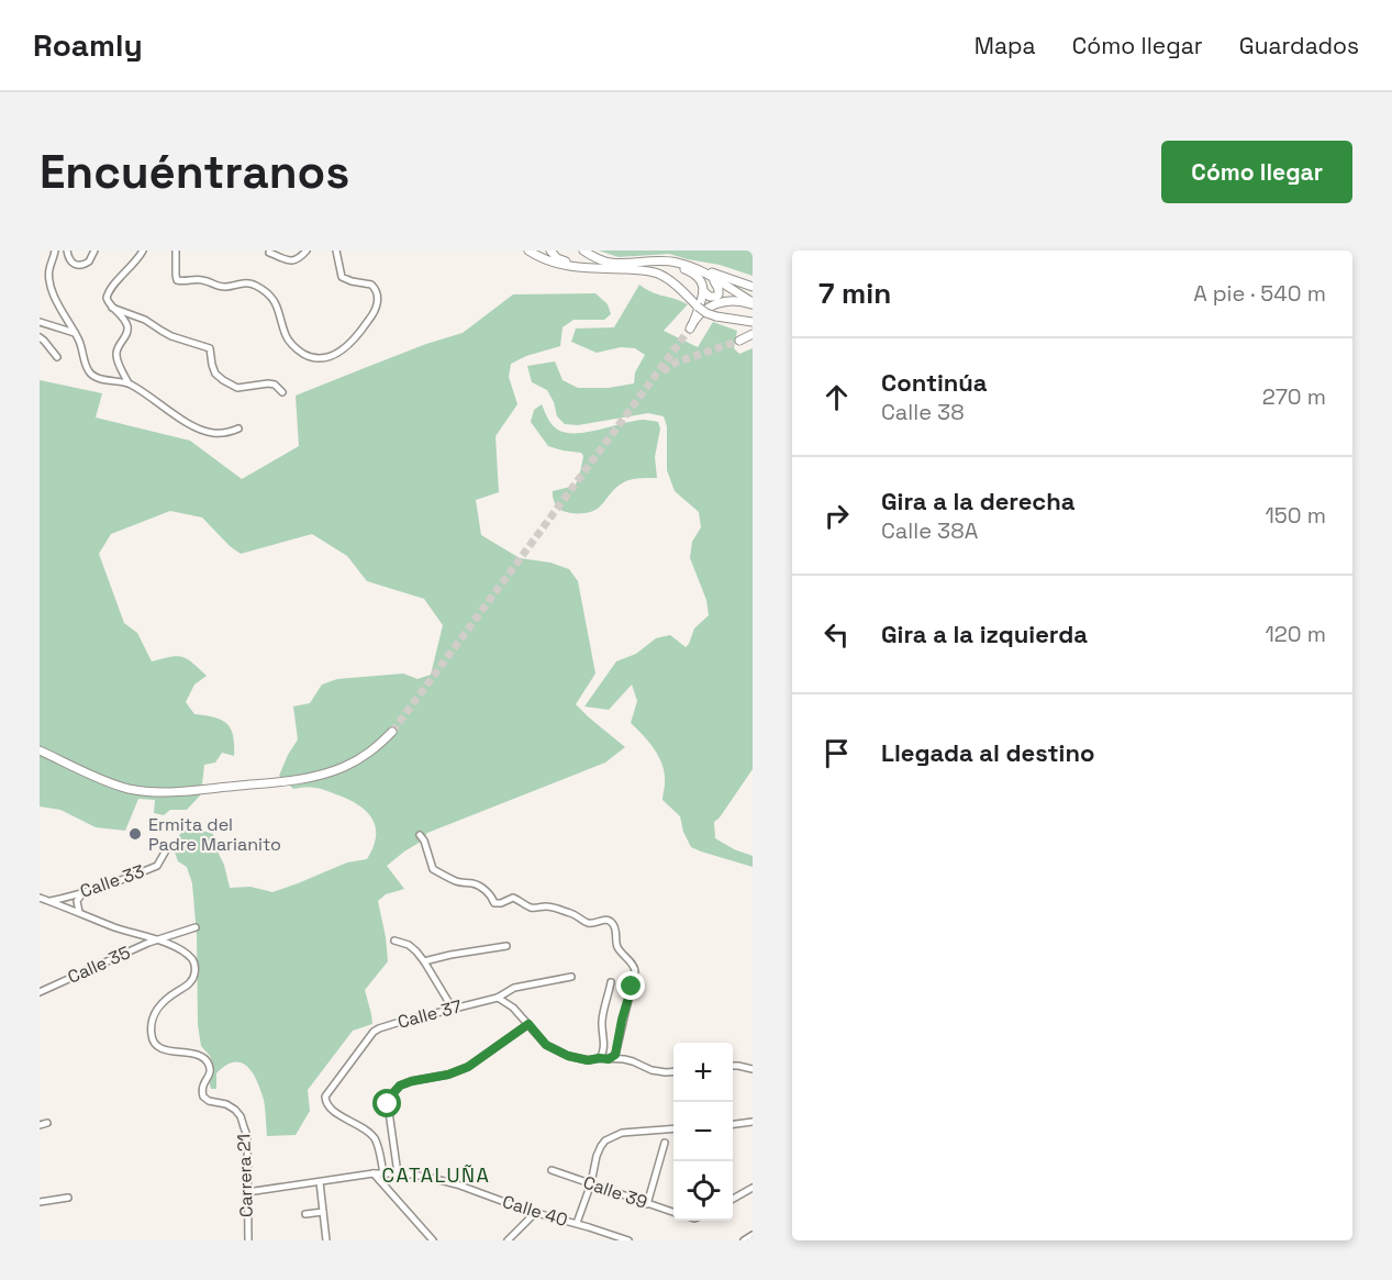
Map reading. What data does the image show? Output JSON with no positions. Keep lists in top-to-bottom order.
{
  "streets": {
    "street": [
      "Calle 33",
      "Calle 35",
      "Calle 37",
      "Carrera 21",
      "Calle 39",
      "Calle 40"
    ]
  },
  "crossings": [
    ["Calle 35", "Carrera 21"],
    ["Calle 37", "Calle 40"],
    ["Carrera 21", "Calle 40"]
  ],
  "districts": ["CATALUÑA"],
  "places": ["Ermita del Padre Marianito"],
  "page": {
    "header": "Roamly",
    "nav": ["Mapa", "Cómo llegar", "Guardados"],
    "buttons": "Cómo llegar",
    "title": "Encuéntranos",
    "heading": ["7 min", "A pie · 540 m"],
    "list": [
      ["Continúa", "Calle 38", "270 m"],
      ["Gira a la derecha", "Calle 38A", "150 m"],
      ["Gira a la izquierda", "120 m"],
      "Llegada al destino"
    ],
    "map_buttons": ["+", "−"]
  }
}
